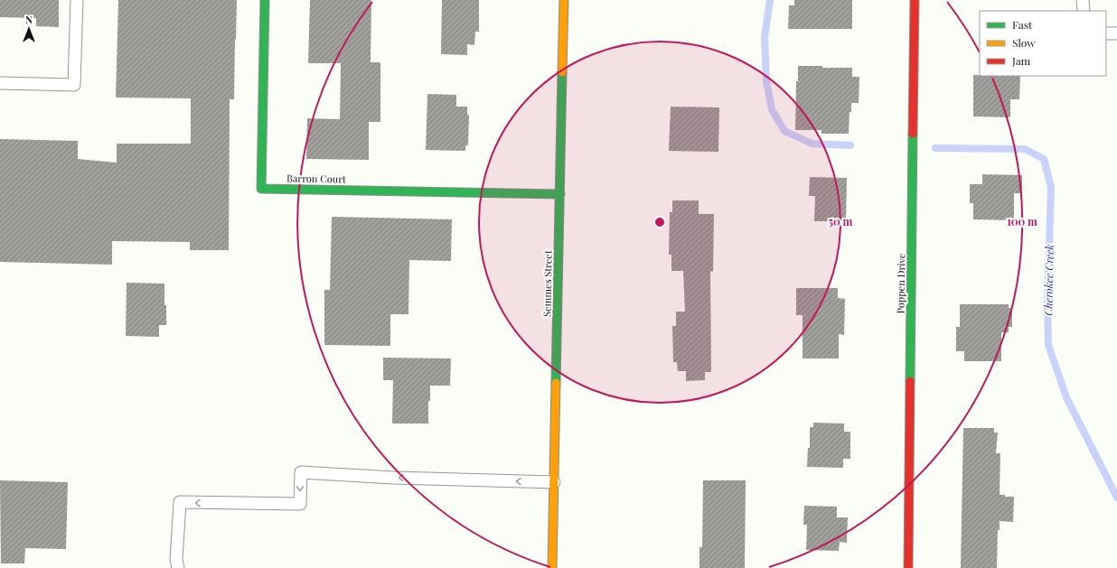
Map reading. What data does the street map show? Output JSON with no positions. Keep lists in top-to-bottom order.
{
  "streets": {
    "street": ["Barron Court", "Semmes Street", "Poppen Drive"]
  },
  "crossings": [
    ["Barron Court", "Semmes Street"]
  ],
  "water": ["Cherokee Creek"],
  "legend": ["Fast", "Slow", "Jam"],
  "north": "top",
  "rings": ["50 m", "100 m"]
}
